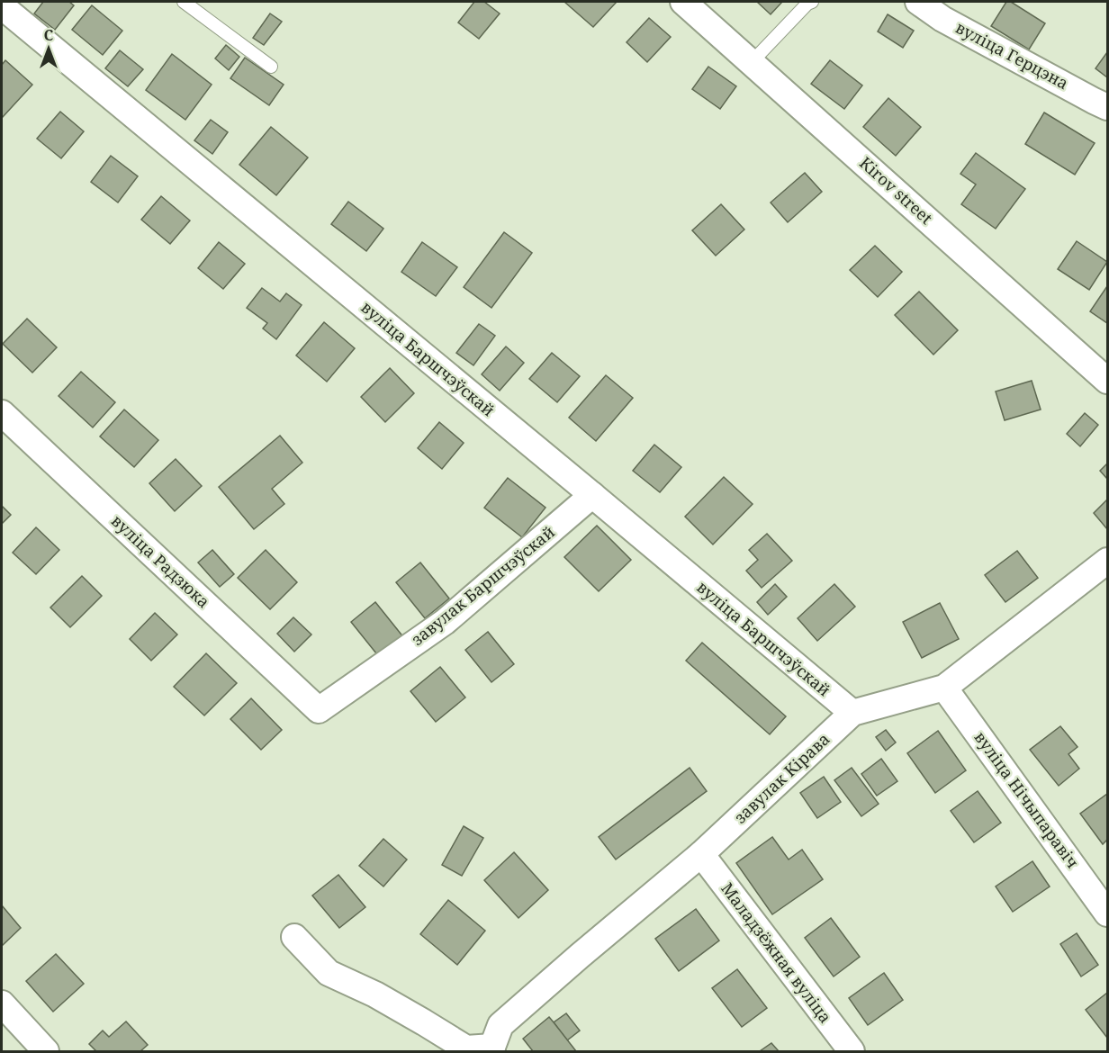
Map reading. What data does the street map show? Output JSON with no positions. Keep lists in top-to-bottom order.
{
  "streets": {
    "street": [
      "вуліца Герцэна",
      "Kirov street",
      "вуліца Баршчэўскай",
      "вуліца Радзюка",
      "завулак Баршчэўскай",
      "завулак Кірава",
      "вуліца Нічыпаравіч",
      "Маладзёжная вуліца"
    ]
  },
  "crossings": [
    ["вуліца Баршчэўскай", "завулак Баршчэўскай"],
    ["вуліца Баршчэўскай", "завулак Кірава"],
    ["вуліца Радзюка", "завулак Баршчэўскай"],
    ["завулак Кірава", "вуліца Нічыпаравіч"],
    ["завулак Кірава", "Маладзёжная вуліца"]
  ],
  "north": "top"
}
